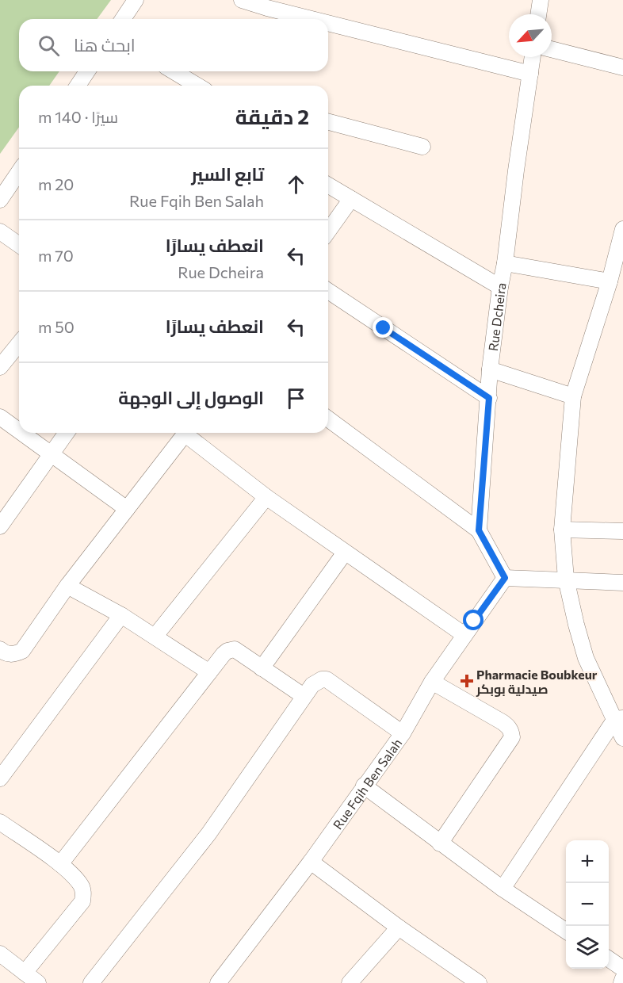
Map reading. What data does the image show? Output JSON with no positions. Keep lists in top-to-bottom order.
{
  "streets": {
    "street": ["Rue Dcheira", "Rue Fqih Ben Salah"]
  },
  "places": {
    "health": ["Pharmacie Boubkeur صيدلية بوبكر"]
  },
  "north": "bottom left",
  "page": {
    "search": "ابحث هنا",
    "heading": ["2 دقيقة", "سيرًا · 140 m"],
    "list": [
      ["تابع السير", "Rue Fqih Ben Salah", "20 m"],
      ["انعطف يسارًا", "Rue Dcheira", "70 m"],
      ["انعطف يسارًا", "50 m"],
      "الوصول إلى الوجهة"
    ],
    "map_buttons": ["+", "−"]
  }
}
